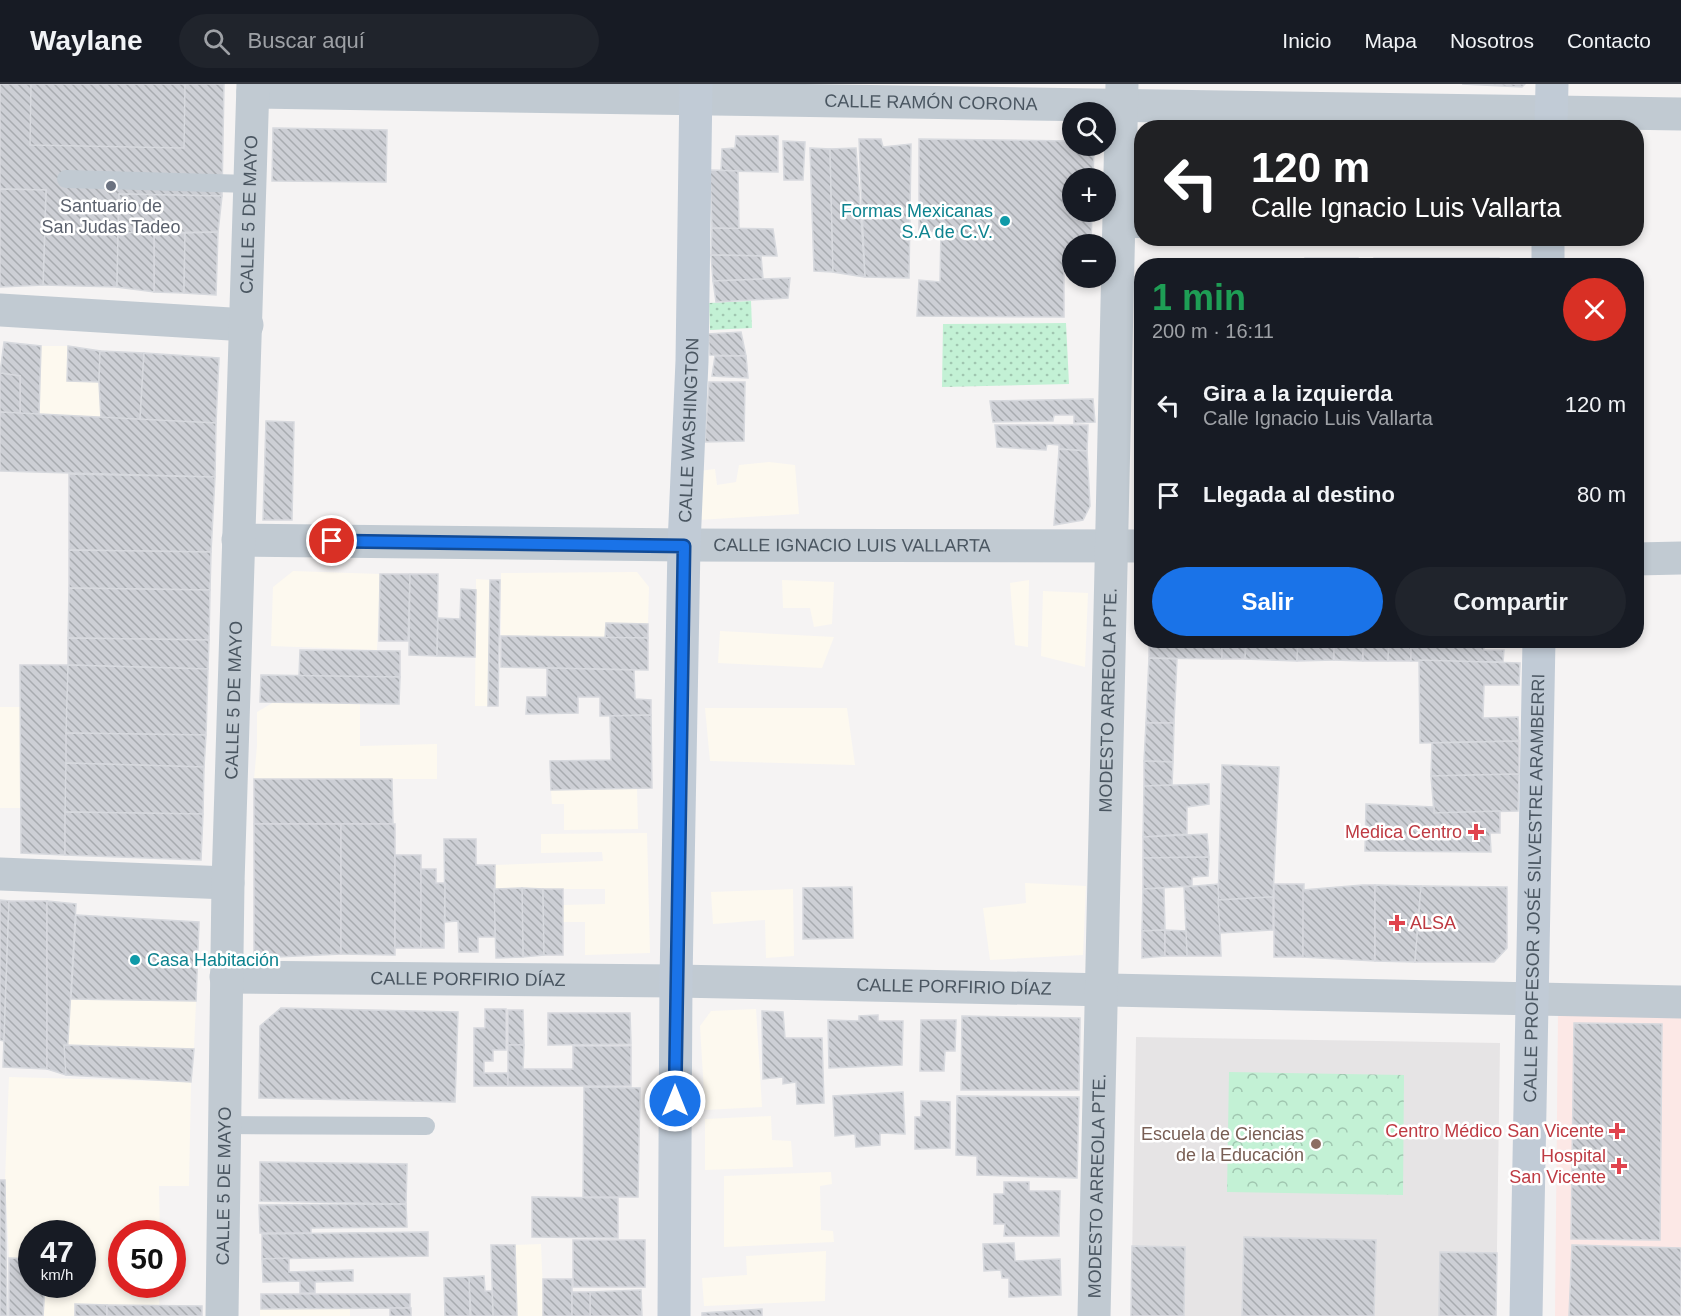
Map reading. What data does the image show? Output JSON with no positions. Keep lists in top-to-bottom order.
{
  "streets": {
    "main road": ["CALLE WASHINGTON", "CALLE PROFESOR JOSÉ SILVESTRE ARAMBERRI"],
    "street": [
      "CALLE RAMÓN CORONA",
      "CALLE 5 DE MAYO",
      "CALLE IGNACIO LUIS VALLARTA",
      "MODESTO ARREOLA PTE.",
      "CALLE PORFIRIO DÍAZ"
    ]
  },
  "crossings": [
    ["CALLE RAMÓN CORONA", "CALLE 5 DE MAYO"],
    ["CALLE RAMÓN CORONA", "CALLE WASHINGTON"],
    ["CALLE RAMÓN CORONA", "MODESTO ARREOLA PTE."],
    ["CALLE 5 DE MAYO", "CALLE IGNACIO LUIS VALLARTA"],
    ["CALLE 5 DE MAYO", "CALLE PORFIRIO DÍAZ"],
    ["CALLE WASHINGTON", "CALLE IGNACIO LUIS VALLARTA"],
    ["CALLE WASHINGTON", "CALLE PORFIRIO DÍAZ"],
    ["CALLE IGNACIO LUIS VALLARTA", "MODESTO ARREOLA PTE."],
    ["MODESTO ARREOLA PTE.", "CALLE PORFIRIO DÍAZ"],
    ["CALLE PROFESOR JOSÉ SILVESTRE ARAMBERRI", "CALLE PORFIRIO DÍAZ"]
  ],
  "places": {
    "other": [
      "Santuario de San Judas Tadeo",
      "Formas Mexicanas S.A de C.V.",
      "Casa Habitación",
      "Escuela de Ciencias de la Educación"
    ],
    "health": [
      "Medica Centro",
      "ALSA",
      "Centro Médico San Vicente",
      "Hospital San Vicente"
    ]
  },
  "page": {
    "header": "Waylane",
    "search": "Buscar aquí",
    "nav": [
      "Inicio",
      "Mapa",
      "Nosotros",
      "Contacto"
    ],
    "map_buttons": ["+", "−"],
    "turn": ["120 m", "Calle Ignacio Luis Vallarta"],
    "heading": ["1 min", "200 m · 16:11"],
    "list": [
      {
        "name": "Gira a la izquierda",
        "note": "Calle Ignacio Luis Vallarta",
        "value": "120 m"
      },
      {
        "name": "Llegada al destino",
        "value": "80 m"
      }
    ],
    "buttons": ["Salir", "Compartir"],
    "speed": "47 km/h",
    "limit": "50"
  }
}
